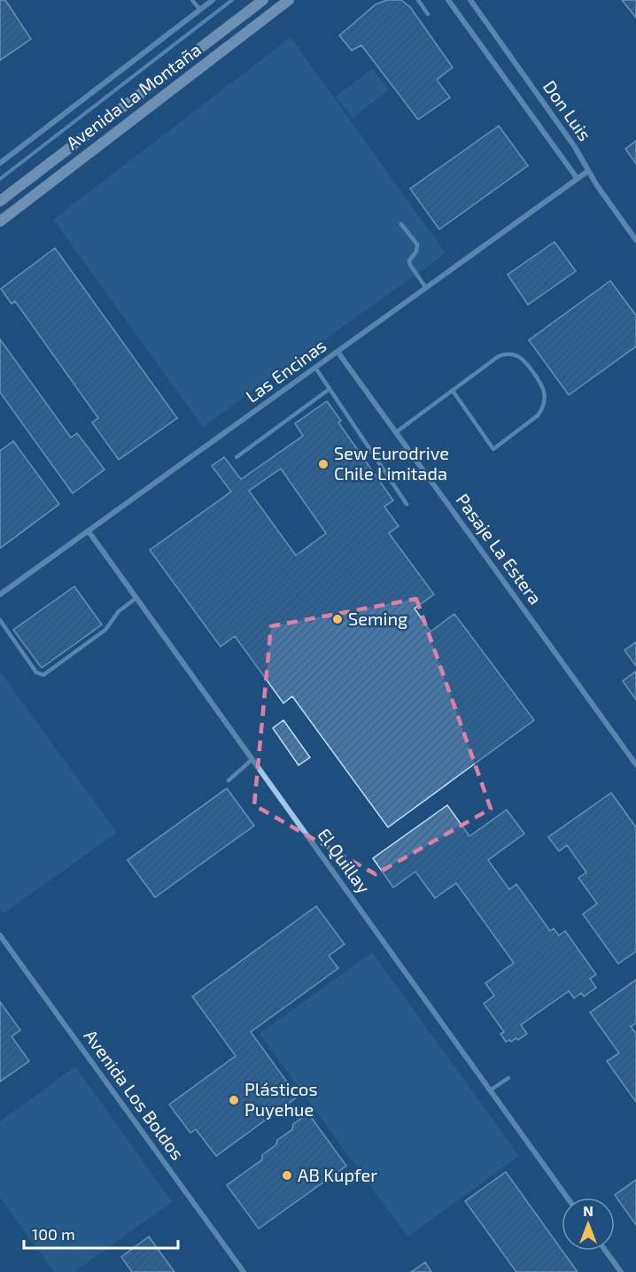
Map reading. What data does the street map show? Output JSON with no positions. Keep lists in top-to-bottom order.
{
  "streets": {
    "main road": ["Avenida La Montaña"],
    "street": [
      "Don Luis",
      "Las Encinas",
      "Pasaje La Estera",
      "El Quillay",
      "Avenida Los Boldos"
    ]
  },
  "crossings": [
    ["Don Luis", "Las Encinas"],
    ["Las Encinas", "Pasaje La Estera"],
    ["Las Encinas", "El Quillay"]
  ],
  "places": [
    "Sew Eurodrive Chile Limitada",
    "Seming",
    "Plásticos Puyehue",
    "AB Kupfer"
  ],
  "scale_bar": "100 m",
  "north": "top"
}
